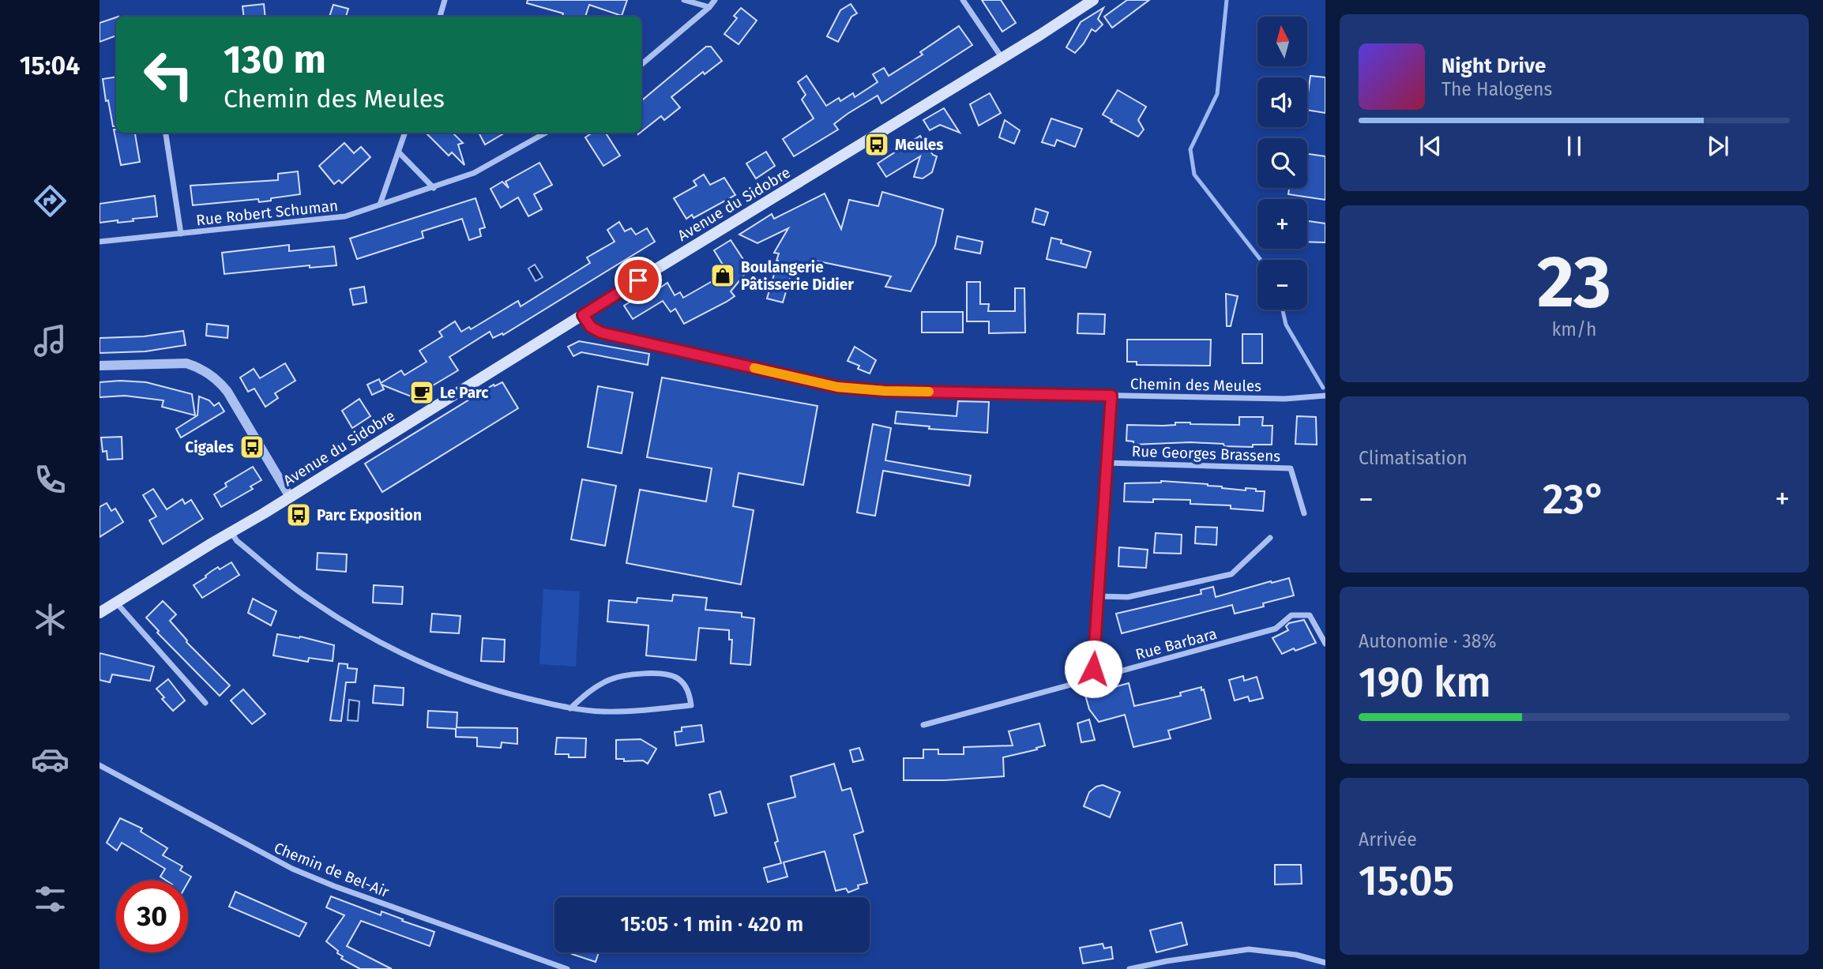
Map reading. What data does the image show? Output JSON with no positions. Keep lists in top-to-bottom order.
{
  "streets": {
    "main road": ["Avenue du Sidobre"],
    "street": [
      "Rue Robert Schuman",
      "Chemin des Meules",
      "Rue Georges Brassens",
      "Rue Barbara",
      "Chemin de Bel-Air"
    ]
  },
  "crossings": [
    ["Avenue du Sidobre", "Chemin des Meules"]
  ],
  "places": {
    "bus stop": ["Meules", "Cigales", "Parc Exposition"],
    "shop": ["Boulangerie Pâtisserie Didier"],
    "cafe": ["Le Parc"]
  },
  "north": "top",
  "page": {
    "tabs": "15:04",
    "map_buttons": ["+", "−"],
    "turn": ["130 m", "Chemin des Meules"],
    "song": ["Night Drive", "The Halogens"],
    "tile": [
      ["23", "km/h"],
      "Climatisation",
      ["Autonomie · 38%", "190 km"],
      ["Arrivée", "15:05"]
    ],
    "heat": ["−", "23°", "+"],
    "limit": "30",
    "trip": "15:05 · 1 min · 420 m"
  }
}
